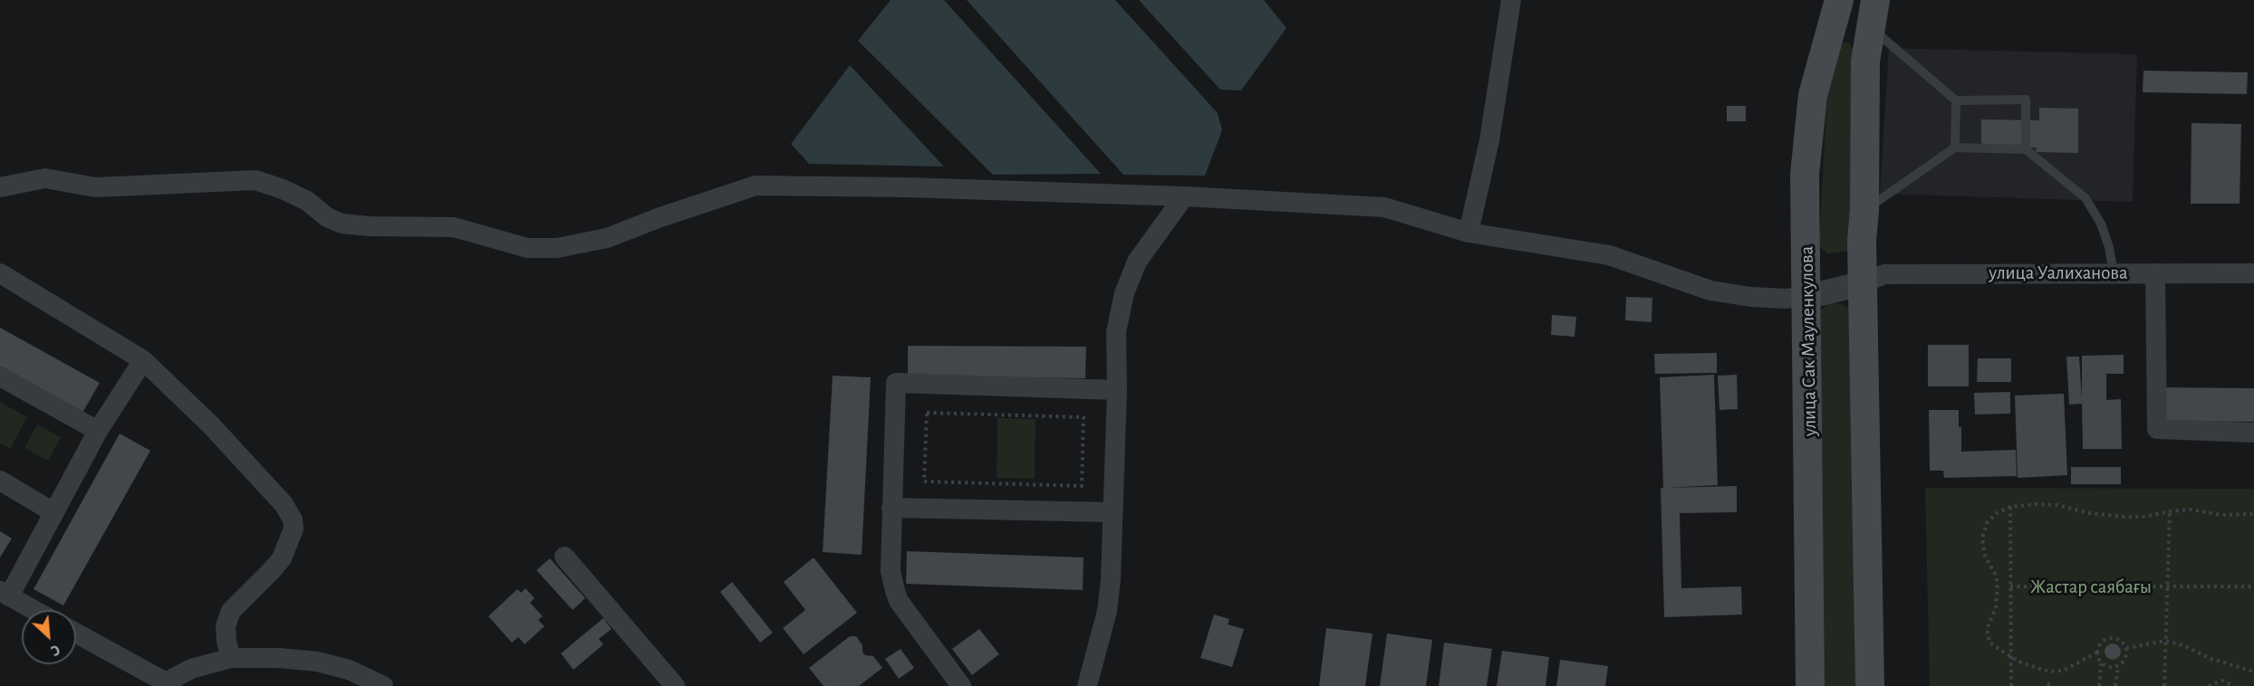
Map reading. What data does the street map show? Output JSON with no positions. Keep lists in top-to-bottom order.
{
  "streets": {
    "main road": ["улица Сак Мауленкулова"],
    "street": ["улица Уалиханова"]
  },
  "parks": ["Жастар саябағы"],
  "north": "bottom right"
}
